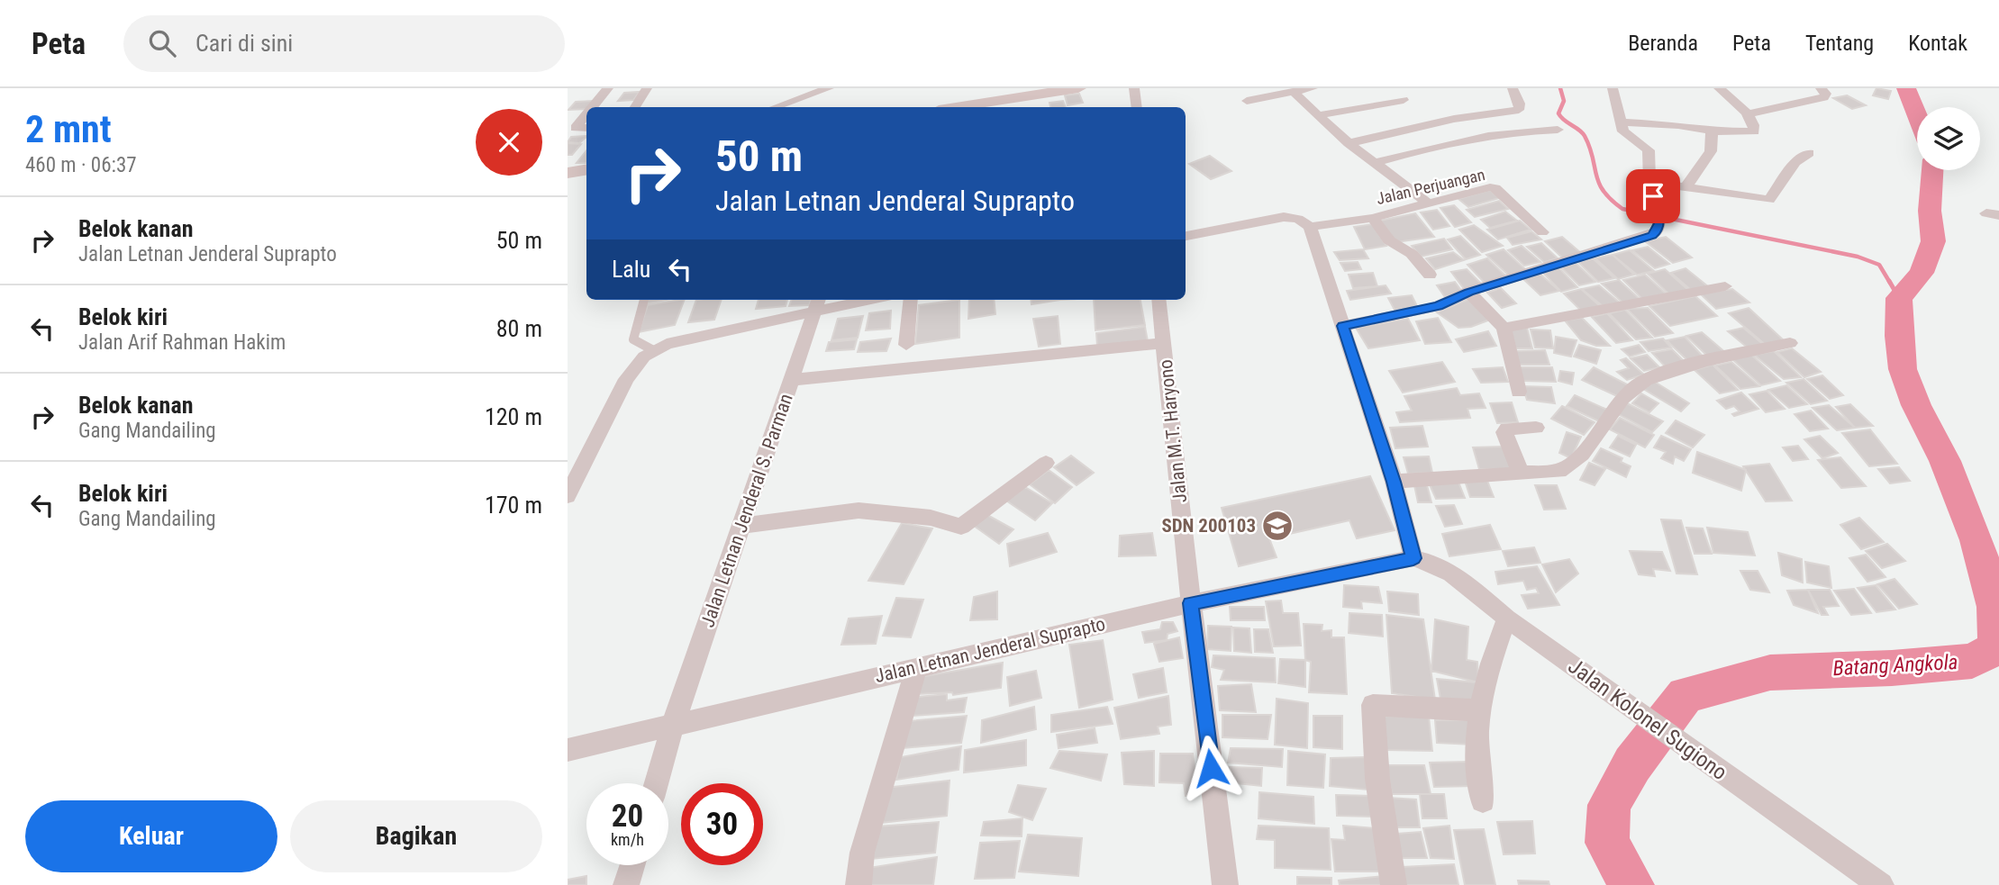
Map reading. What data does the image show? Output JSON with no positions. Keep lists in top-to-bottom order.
{
  "streets": {
    "street": [
      "Jalan Perjuangan",
      "Jalan M.T. Haryono",
      "Jalan Letnan Jenderal S. Parman",
      "Jalan Letnan Jenderal Suprapto",
      "Jalan Kolonel Sugiono"
    ]
  },
  "crossings": [
    ["Jalan M.T. Haryono", "Jalan Letnan Jenderal Suprapto"],
    ["Jalan Letnan Jenderal S. Parman", "Jalan Letnan Jenderal Suprapto"],
    ["Jalan Letnan Jenderal Suprapto", "Jalan Kolonel Sugiono"]
  ],
  "water": ["Batang Angkola"],
  "places": {
    "school or university": ["SDN 200103"]
  },
  "page": {
    "header": "Peta",
    "search": "Cari di sini",
    "nav": [
      "Beranda",
      "Peta",
      "Tentang",
      "Kontak"
    ],
    "heading": ["2 mnt", "460 m · 06:37"],
    "turn": ["50 m", "Jalan Letnan Jenderal Suprapto"],
    "list": [
      {
        "name": "Belok kanan",
        "note": "Jalan Letnan Jenderal Suprapto",
        "value": "50 m"
      },
      {
        "name": "Belok kiri",
        "note": "Jalan Arif Rahman Hakim",
        "value": "80 m"
      },
      {
        "name": "Belok kanan",
        "note": "Gang Mandailing",
        "value": "120 m"
      },
      {
        "name": "Belok kiri",
        "note": "Gang Mandailing",
        "value": "170 m"
      }
    ],
    "then": "Lalu",
    "speed": "20 km/h",
    "limit": "30",
    "buttons": ["Keluar", "Bagikan"]
  }
}
